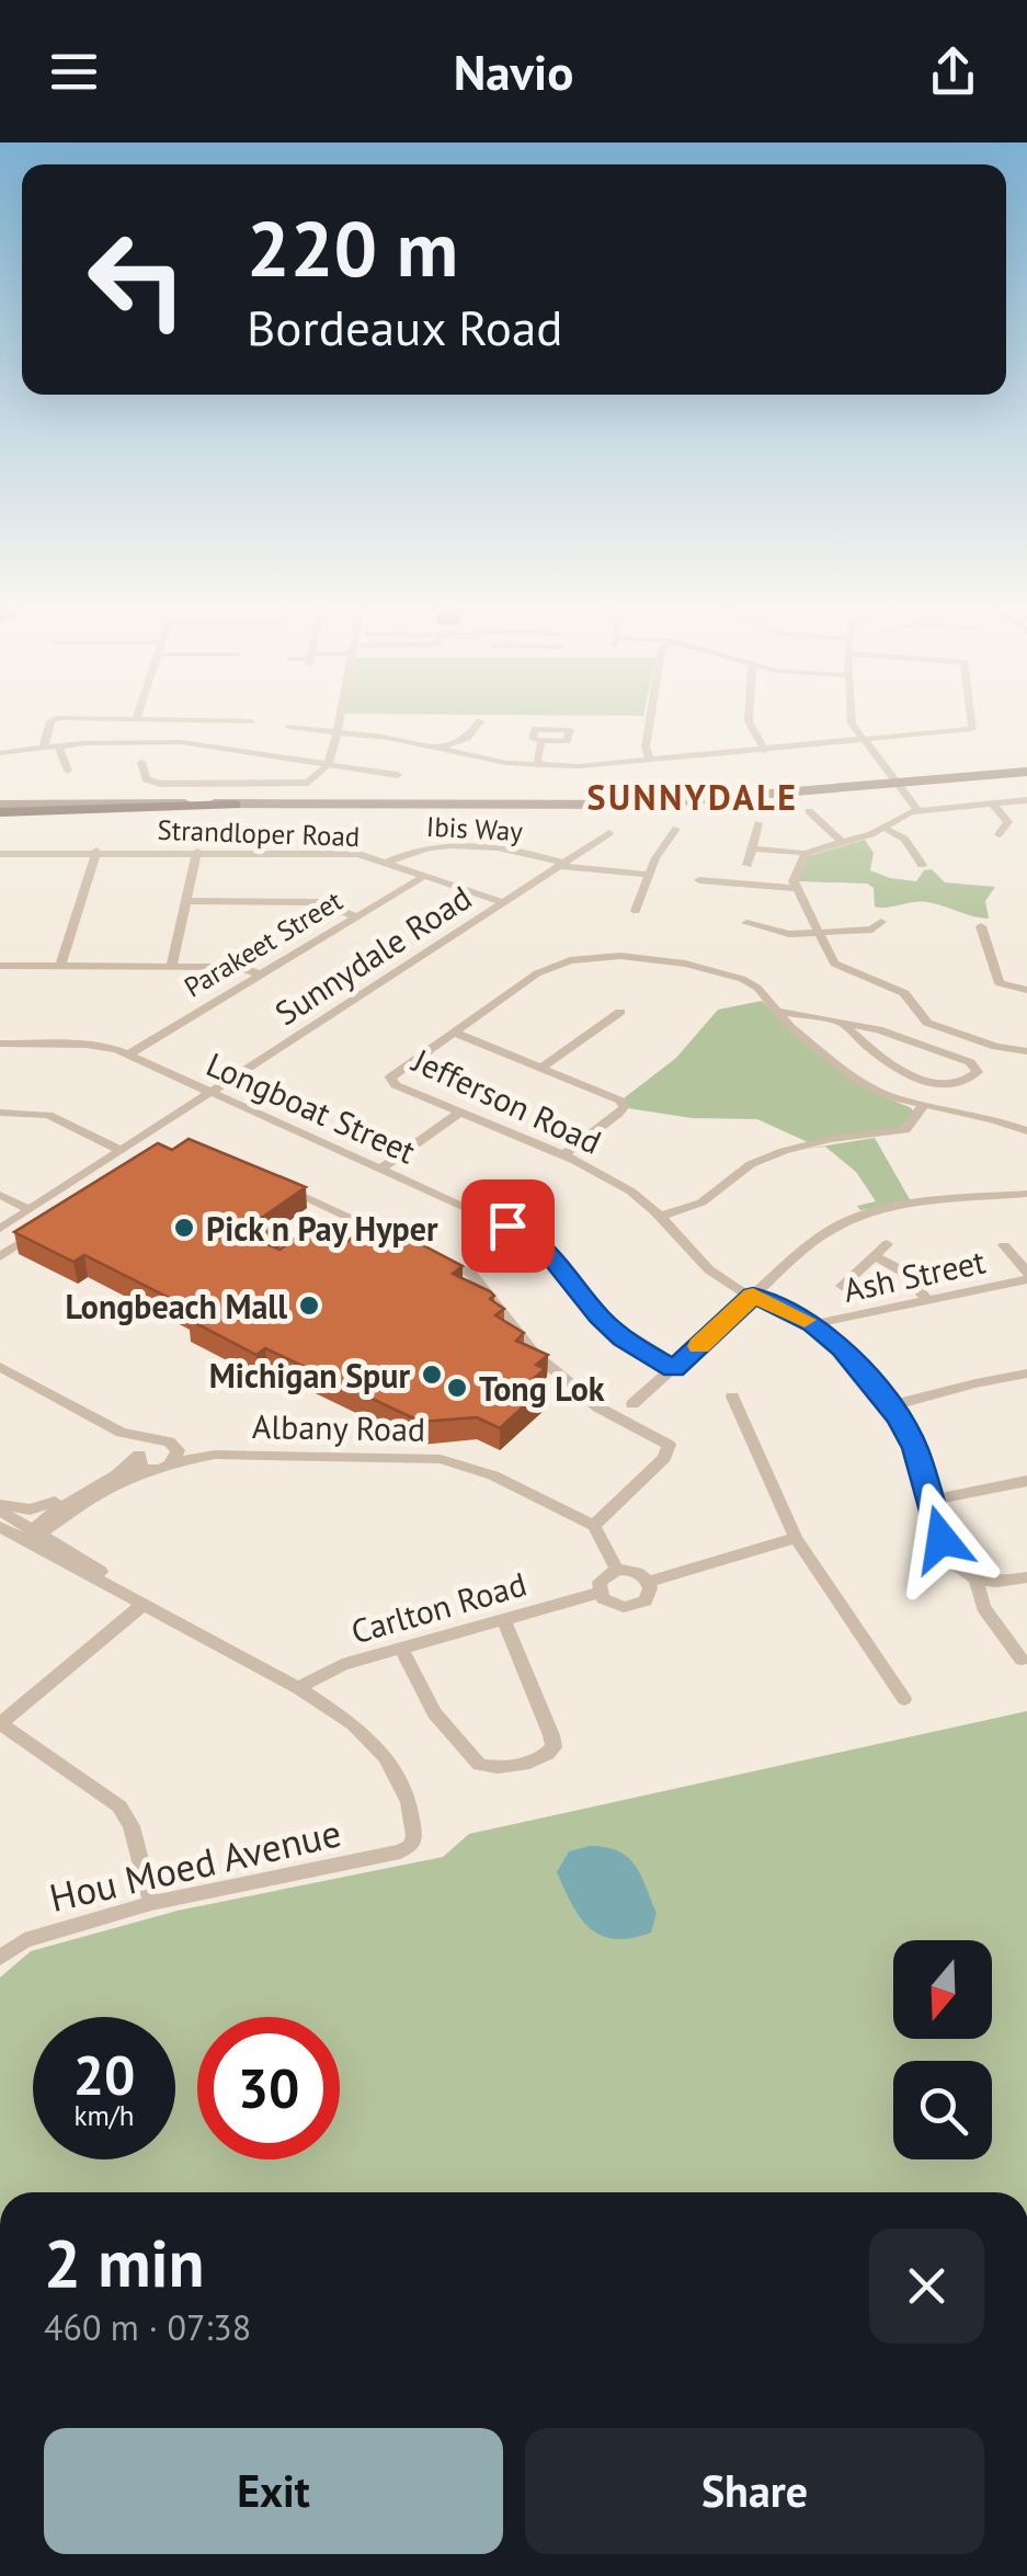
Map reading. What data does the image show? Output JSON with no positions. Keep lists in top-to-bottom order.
{
  "streets": {
    "street": [
      "Ibis Way",
      "Strandloper Road",
      "Parakeet Street",
      "Sunnydale Road",
      "Jefferson Road",
      "Longboat Street",
      "Ash Street",
      "Albany Road",
      "Carlton Road",
      "Hou Moed Avenue"
    ]
  },
  "crossings": [
    ["Ibis Way", "Strandloper Road"],
    ["Ibis Way", "Sunnydale Road"],
    ["Strandloper Road", "Parakeet Street"],
    ["Strandloper Road", "Sunnydale Road"],
    ["Parakeet Street", "Longboat Street"],
    ["Sunnydale Road", "Longboat Street"],
    ["Jefferson Road", "Ash Street"],
    ["Carlton Road", "Hou Moed Avenue"]
  ],
  "districts": ["SUNNYDALE"],
  "places": [
    "Pick n Pay Hyper",
    "Longbeach Mall",
    "Michigan Spur",
    "Tong Lok"
  ],
  "north": "bottom",
  "page": {
    "header": "Navio",
    "turn": ["220 m", "Bordeaux Road"],
    "speed": "20 km/h",
    "limit": "30",
    "heading": ["2 min", "460 m · 07:38"],
    "buttons": ["Exit", "Share"]
  }
}
